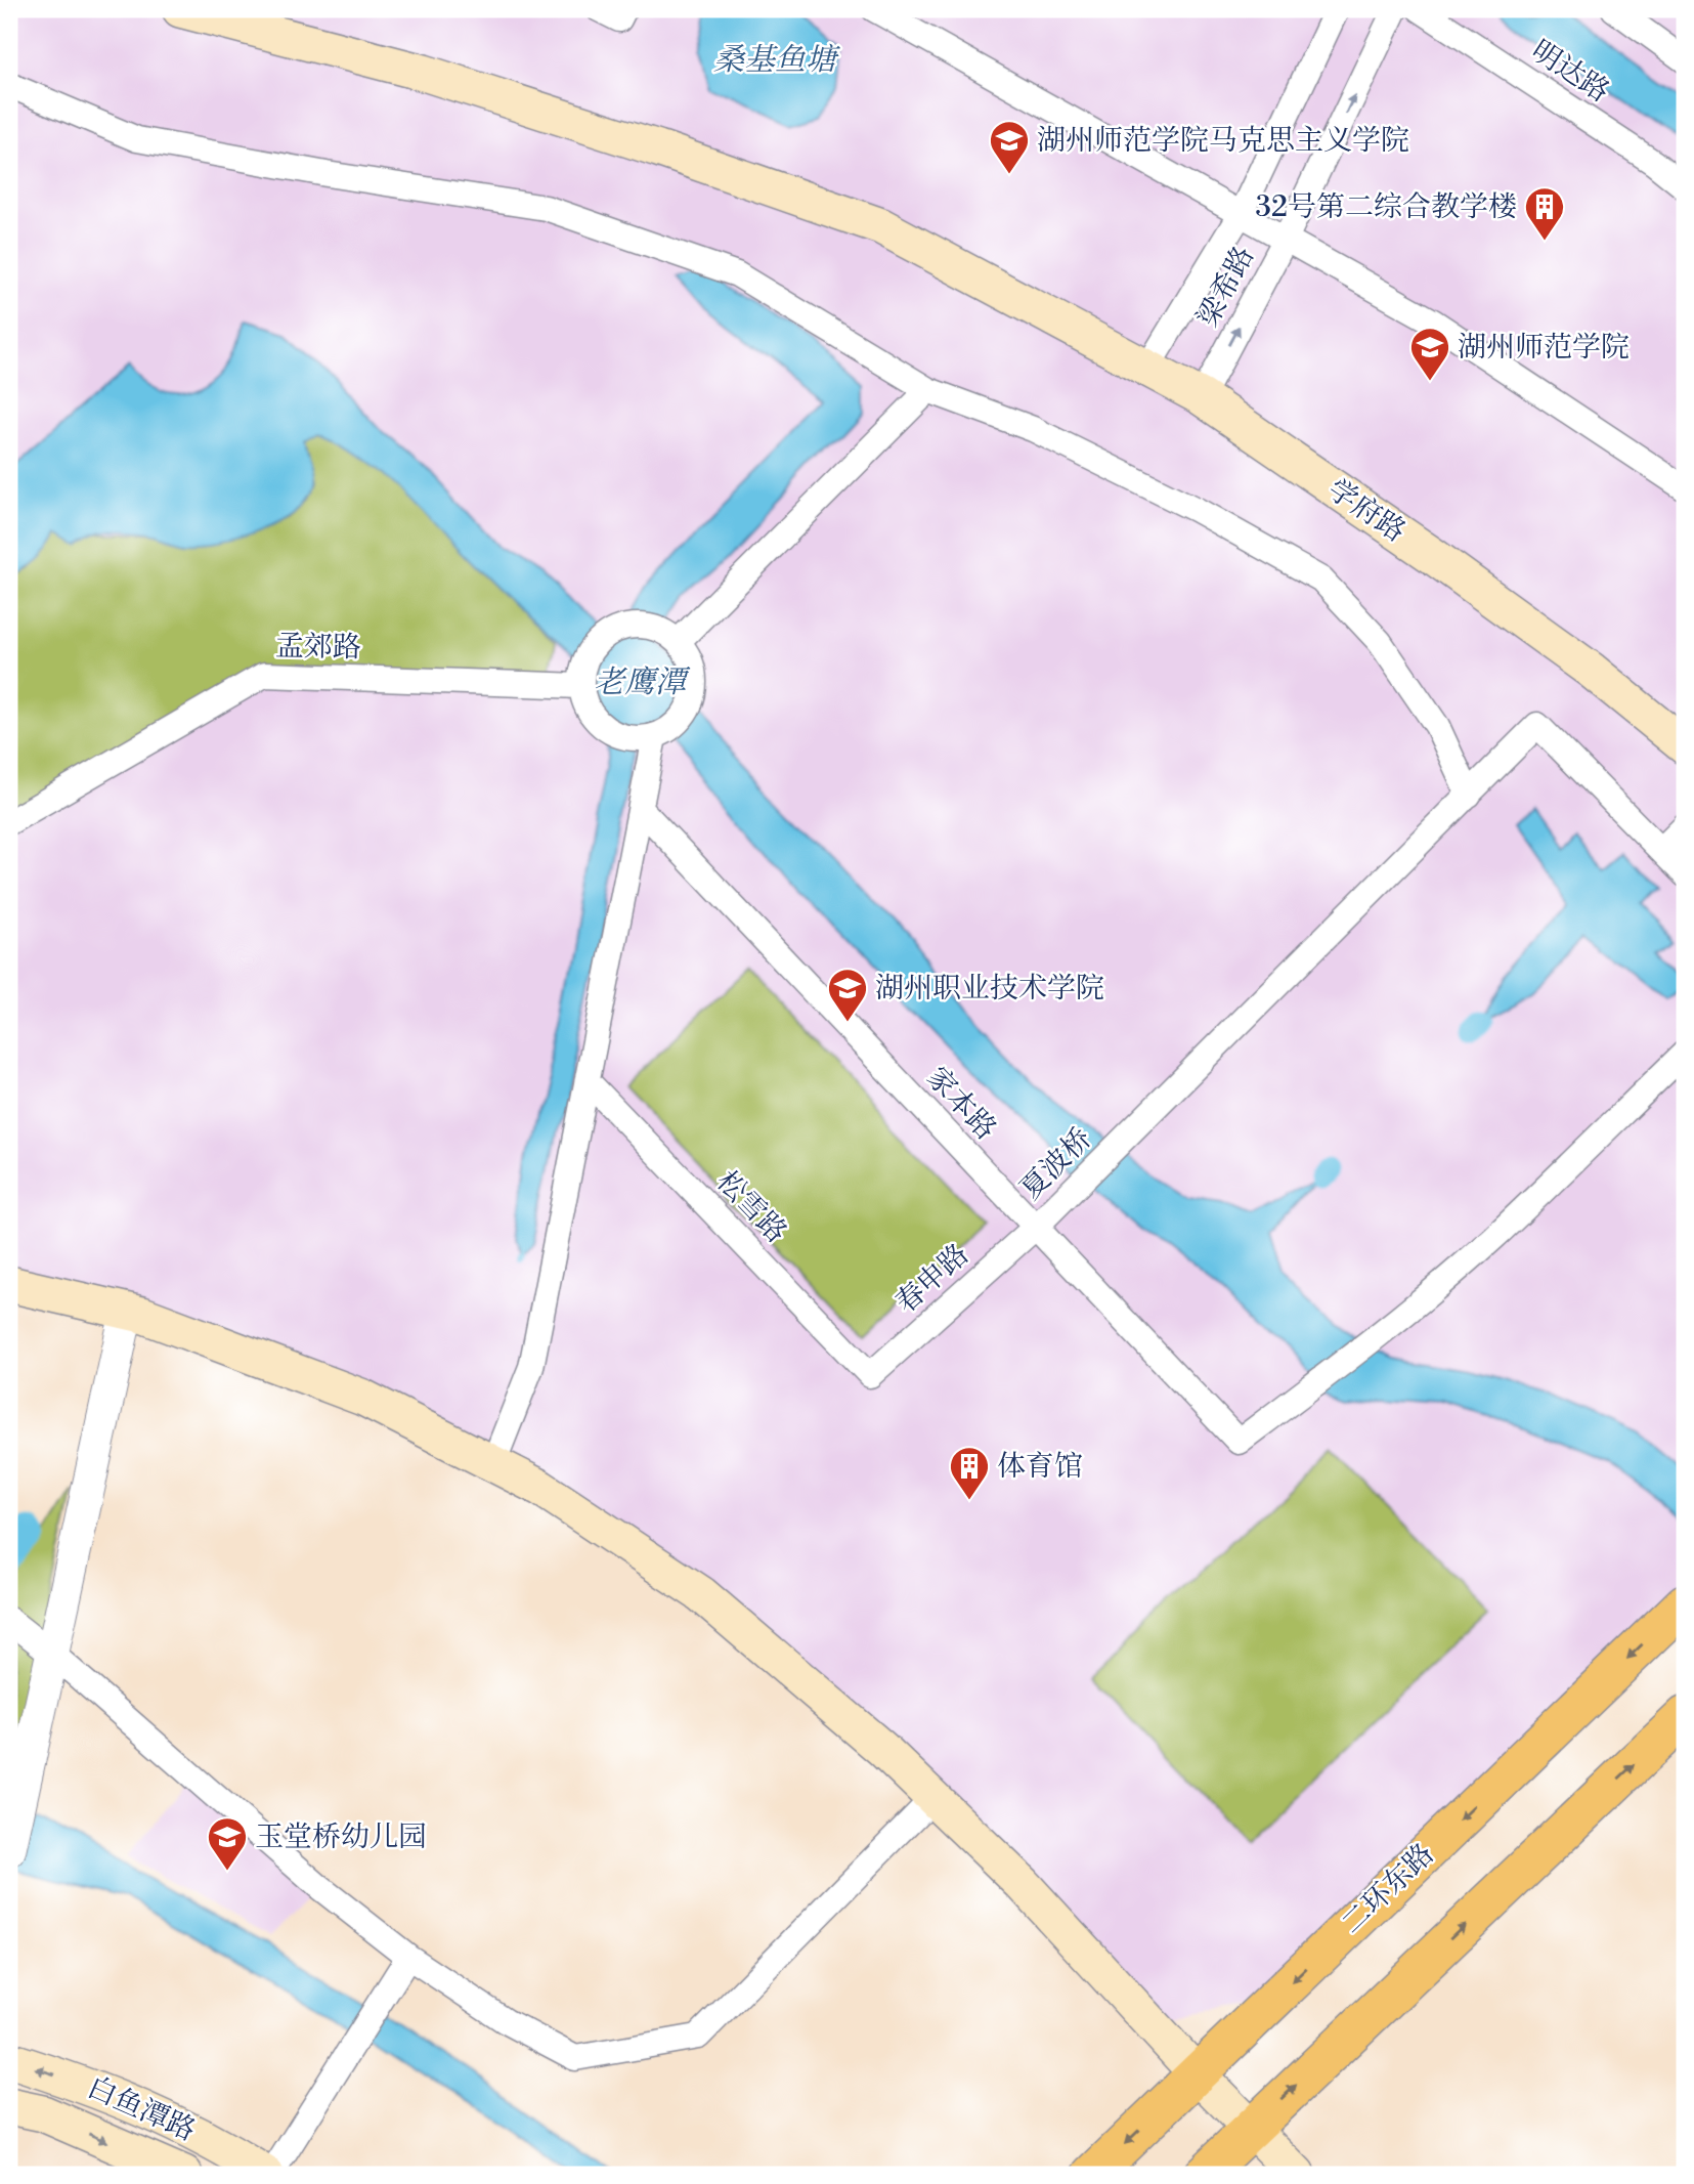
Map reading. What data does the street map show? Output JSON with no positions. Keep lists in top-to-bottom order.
{
  "streets": {
    "main road": ["学府路", "二环东路", "白鱼潭路"],
    "street": [
      "明达路",
      "梁希路",
      "孟郊路",
      "家本路",
      "夏波桥",
      "松雪路",
      "春申路"
    ]
  },
  "crossings": [
    ["梁希路", "学府路"],
    ["家本路", "夏波桥"],
    ["家本路", "春申路"],
    ["夏波桥", "春申路"],
    ["松雪路", "春申路"]
  ],
  "water": ["桑基鱼塘", "老鹰潭"],
  "places": {
    "school or university": [
      "湖州师范学院马克思主义学院",
      "湖州师范学院",
      "湖州职业技术学院",
      "玉堂桥幼儿园"
    ],
    "building": ["32号第二综合教学楼", "体育馆"]
  }
}
